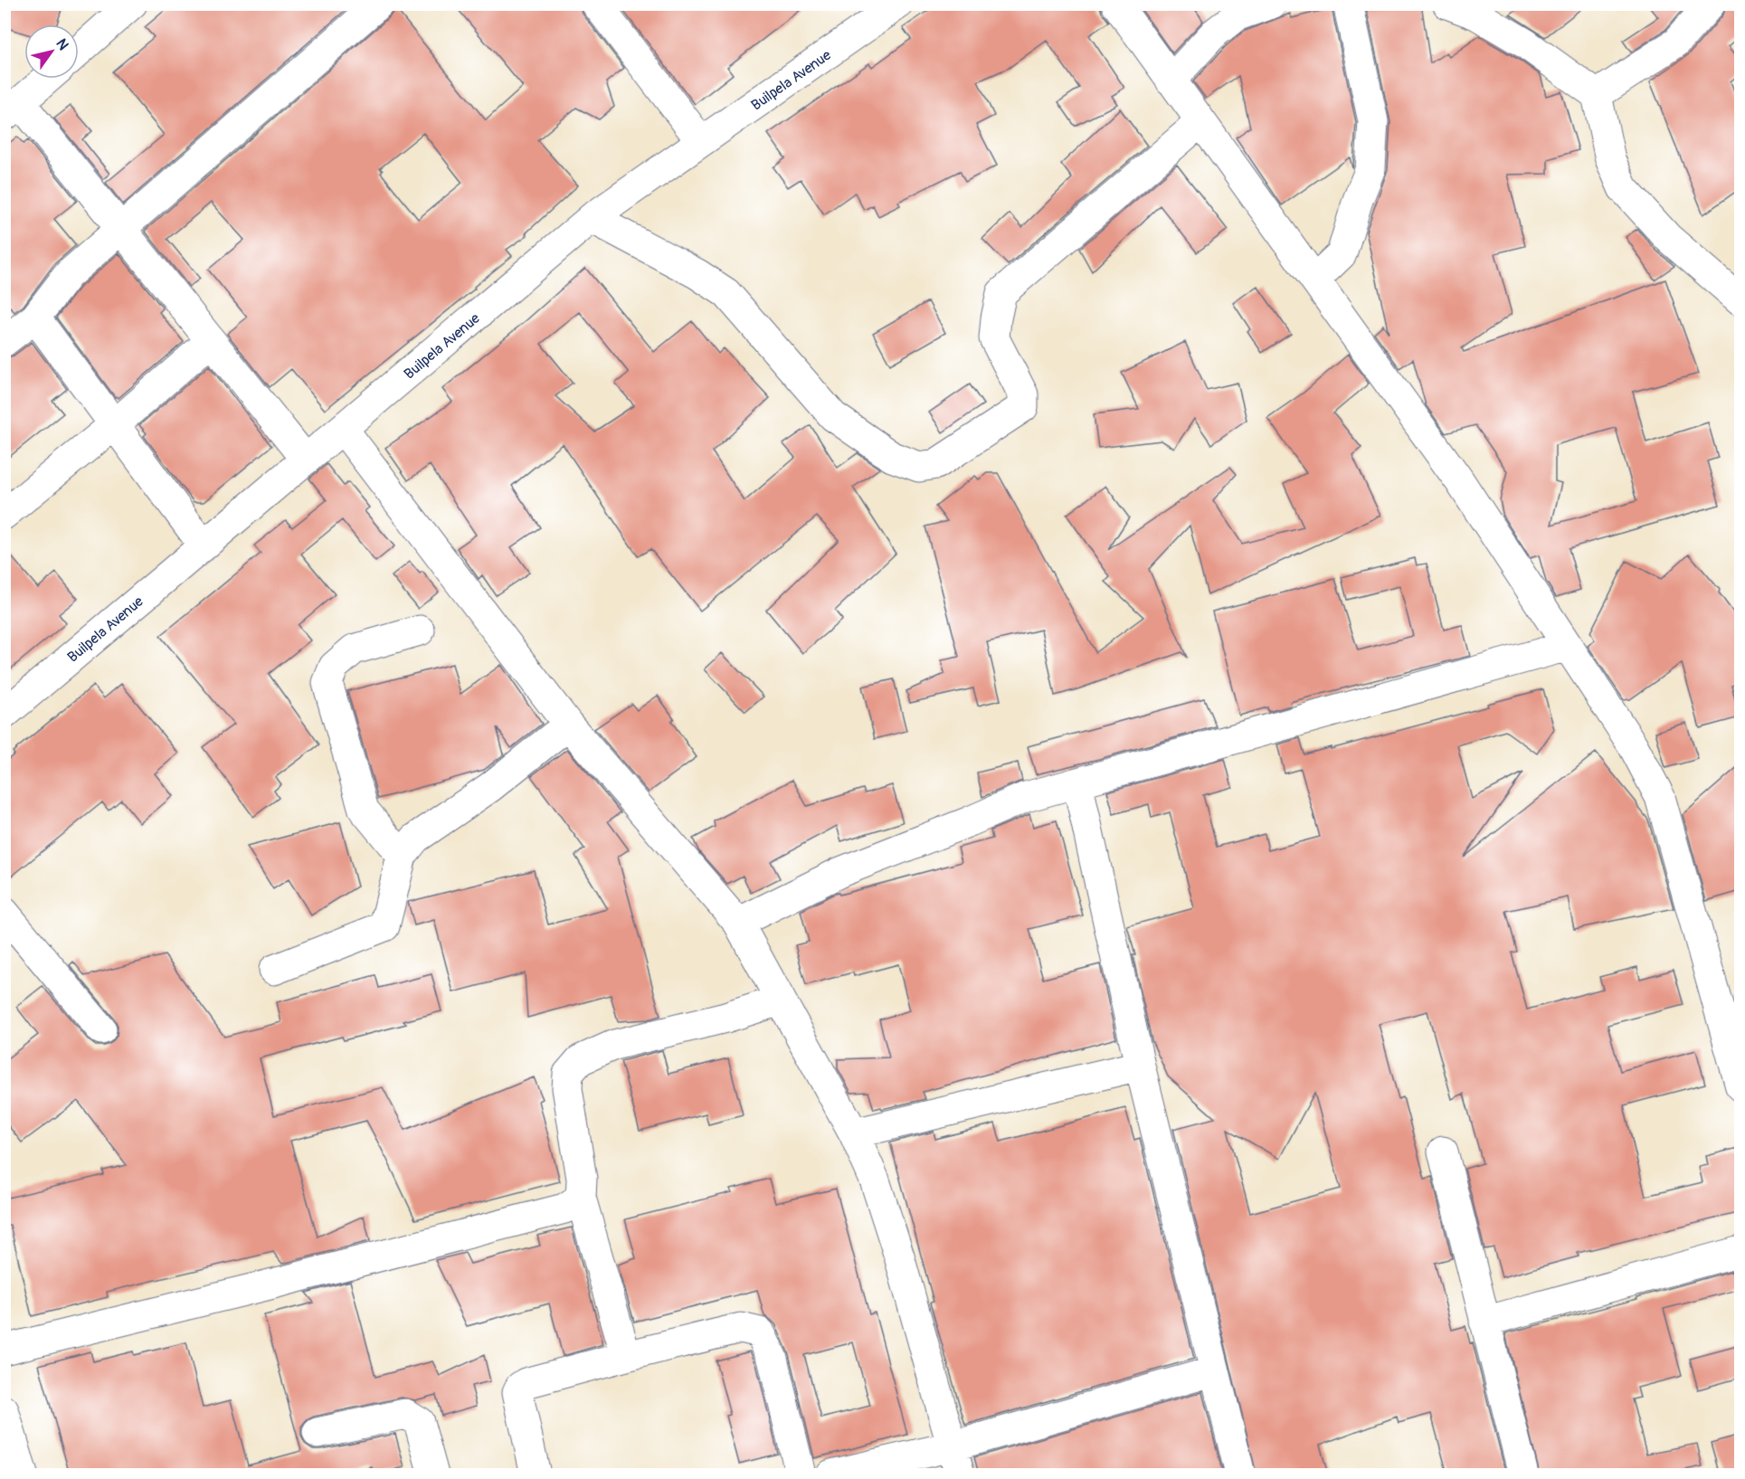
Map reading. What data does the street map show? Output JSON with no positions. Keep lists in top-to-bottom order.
{
  "streets": {
    "street": ["Builpela Avenue"]
  },
  "north": "top right"
}
